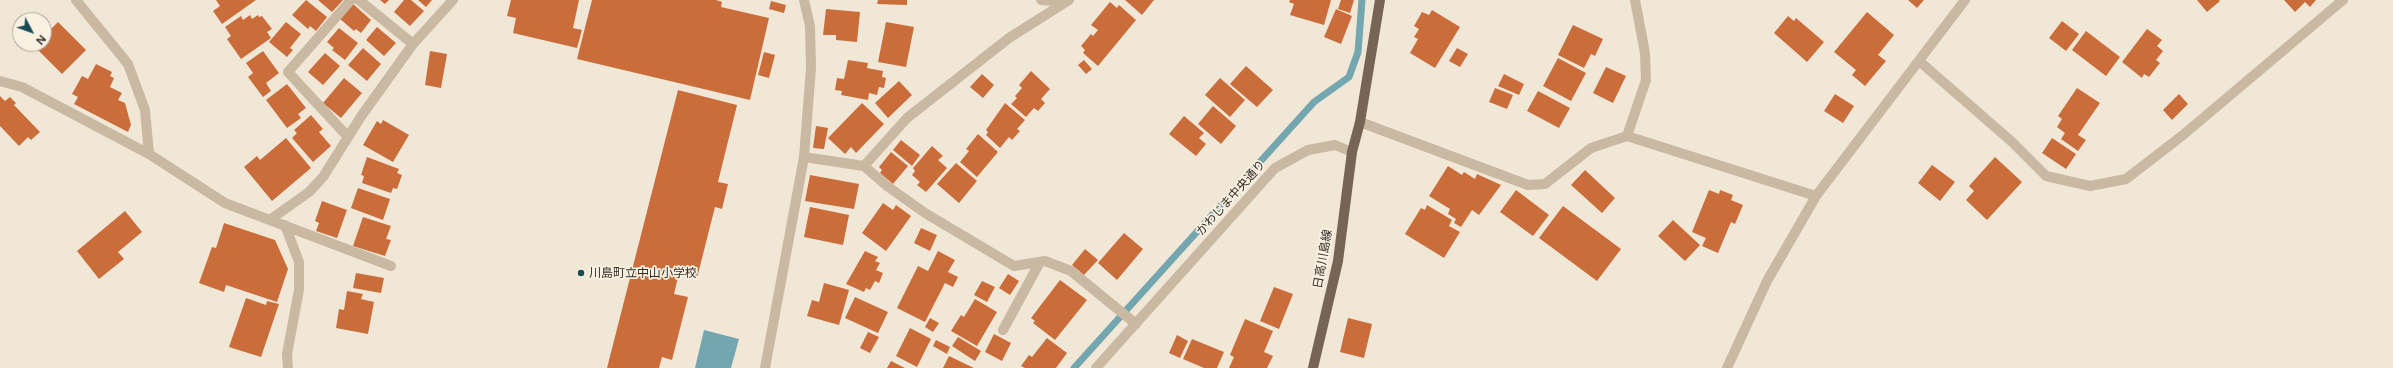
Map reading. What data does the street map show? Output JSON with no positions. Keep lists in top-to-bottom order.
{
  "streets": {
    "main road": ["日高川島線"],
    "street": ["かわじま中央通り"]
  },
  "crossings": [
    ["かわじま中央通り", "日高川島線"]
  ],
  "places": ["川島町立中山小学校"],
  "north": "bottom right"
}
